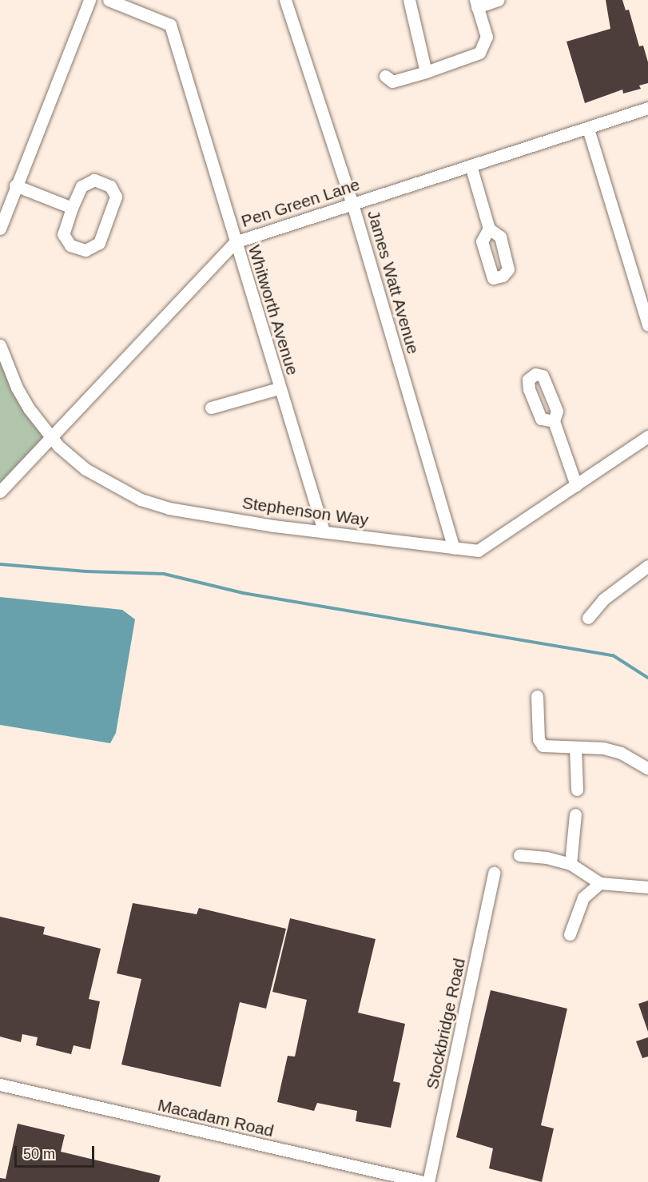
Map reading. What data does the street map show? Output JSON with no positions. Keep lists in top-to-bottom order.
{
  "streets": {
    "street": [
      "Pen Green Lane",
      "James Watt Avenue",
      "Whitworth Avenue",
      "Stephenson Way",
      "Stockbridge Road",
      "Macadam Road"
    ]
  },
  "crossings": [
    ["Pen Green Lane", "James Watt Avenue"],
    ["Pen Green Lane", "Whitworth Avenue"],
    ["Pen Green Lane", "Stephenson Way"],
    ["James Watt Avenue", "Stephenson Way"],
    ["Whitworth Avenue", "Stephenson Way"]
  ],
  "scale_bar": "50 m"
}
